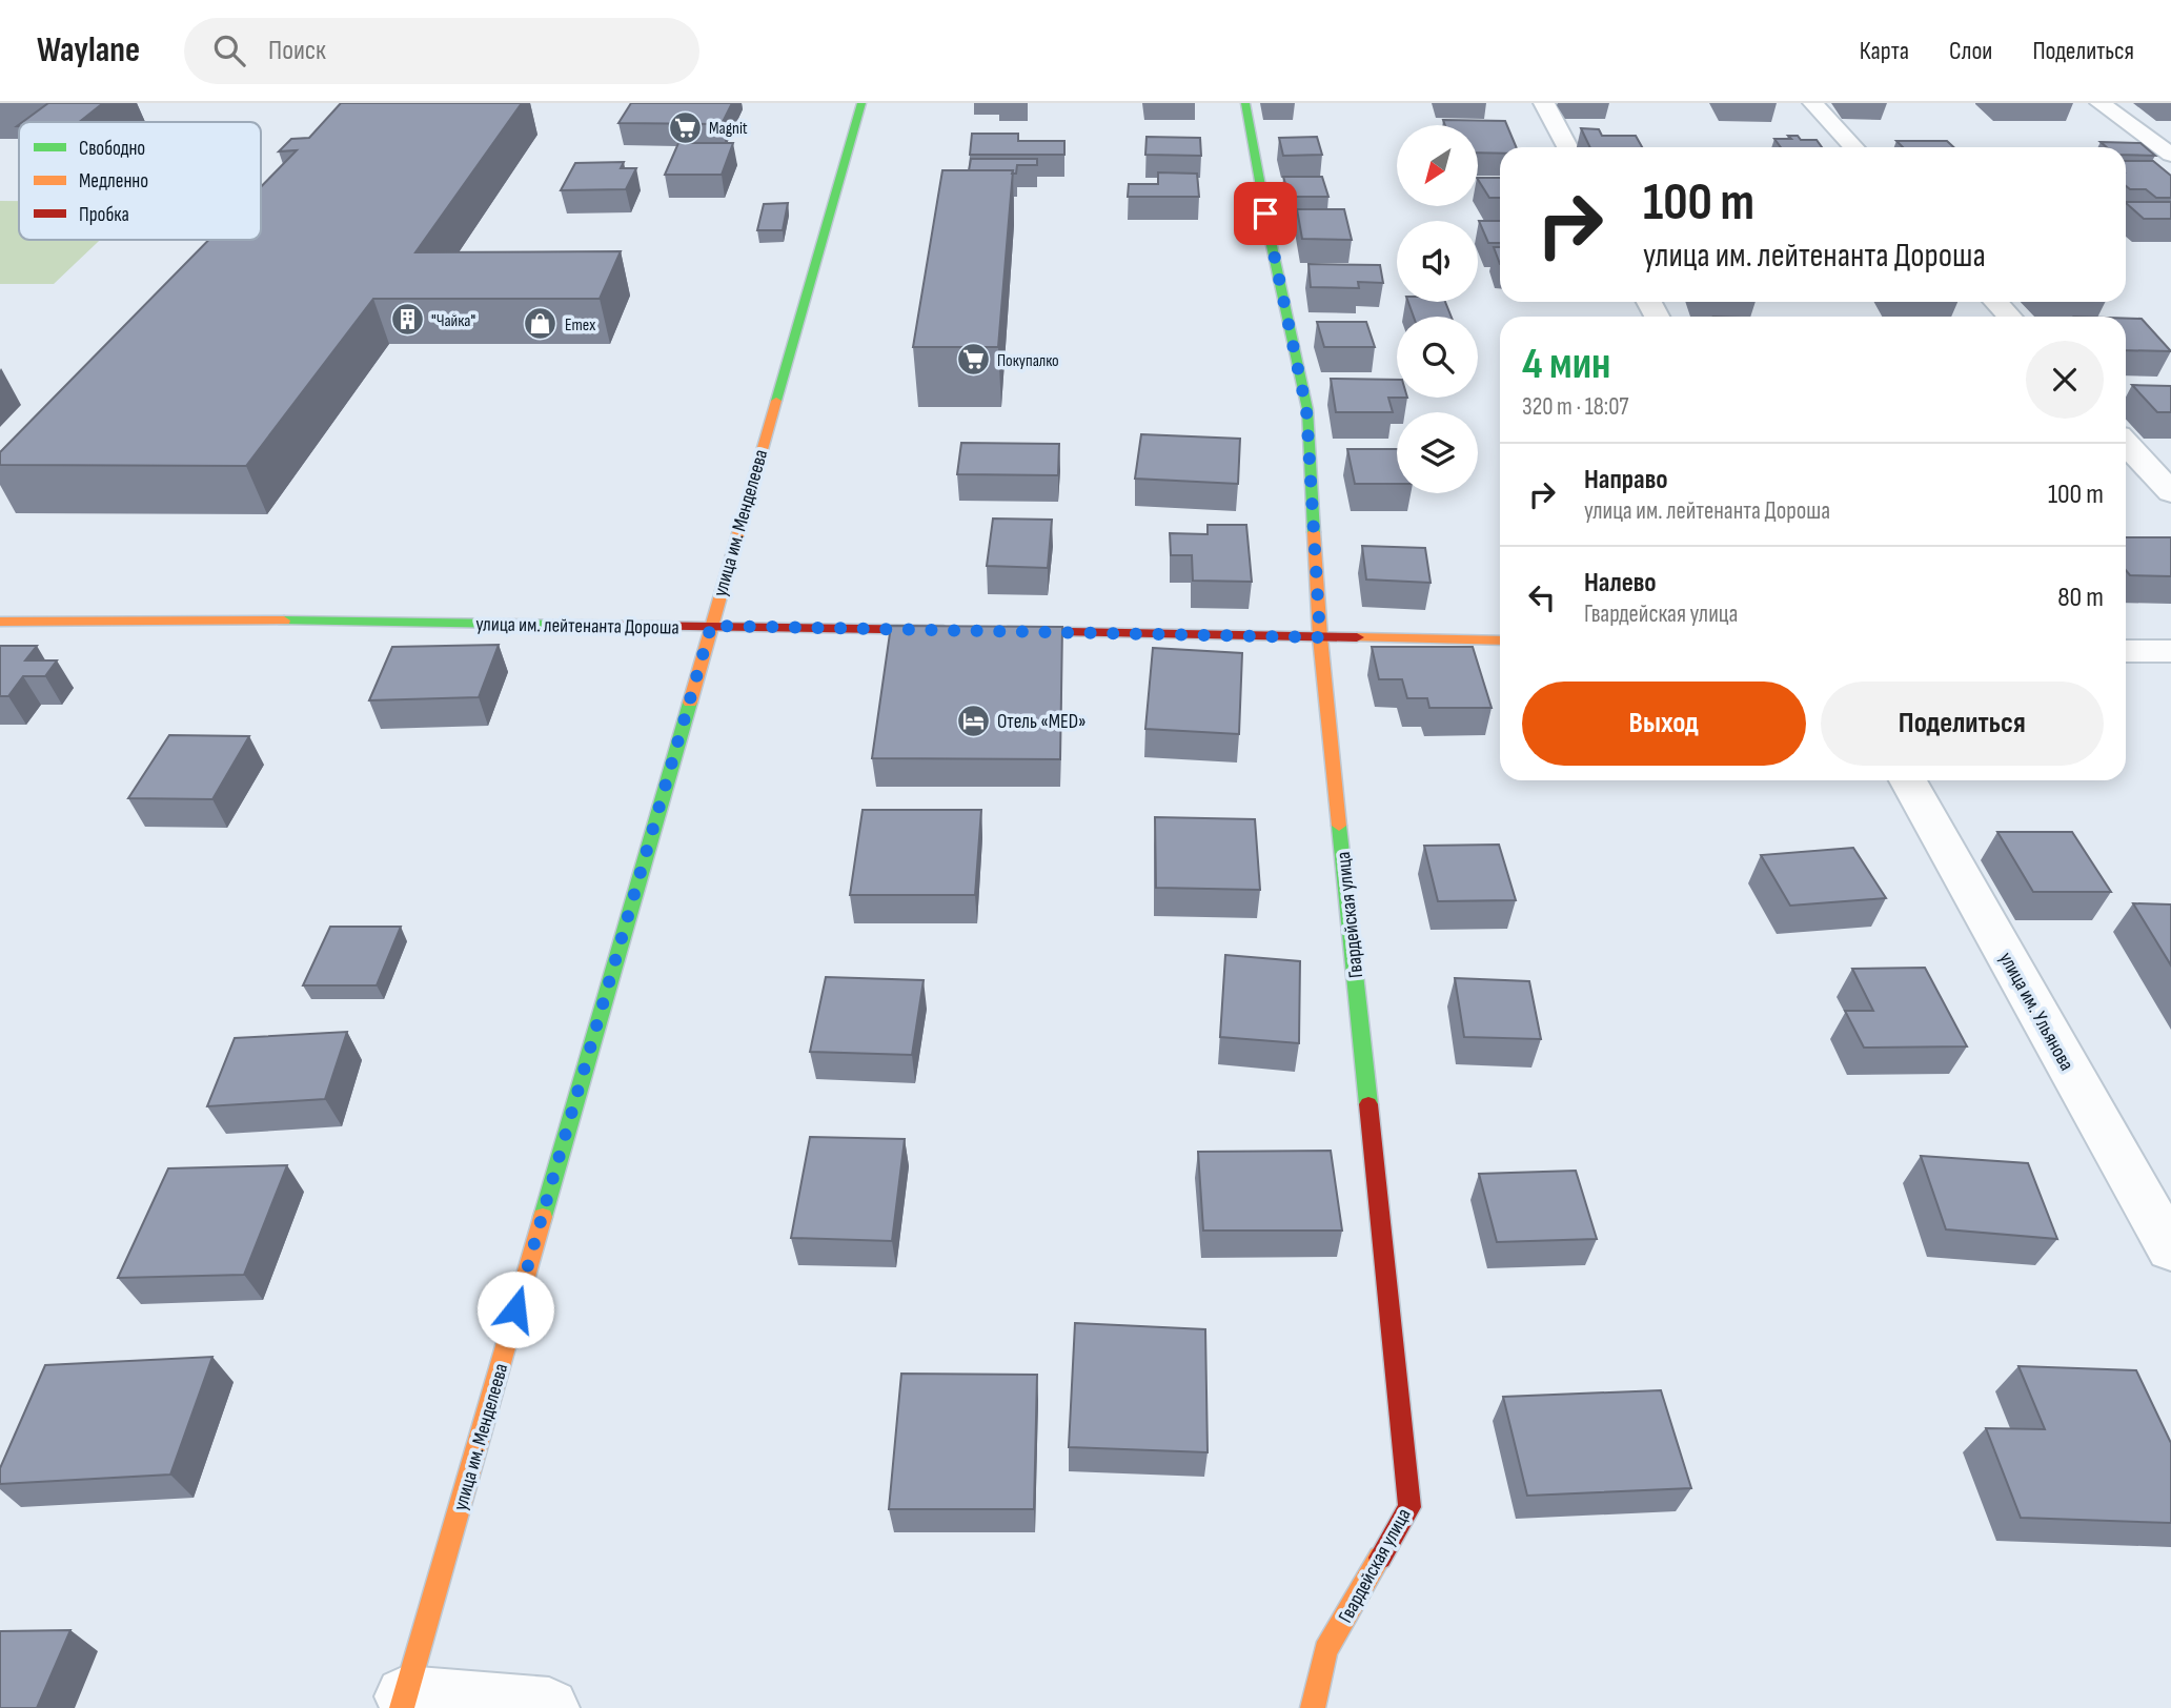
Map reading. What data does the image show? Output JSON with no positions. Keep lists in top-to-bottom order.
{
  "streets": {
    "street": [
      "улица им. Менделеева",
      "улица им. лейтенанта Дороша",
      "Гвардейская улица",
      "улица им. Ульянова"
    ]
  },
  "crossings": [
    ["улица им. Менделеева", "улица им. лейтенанта Дороша"]
  ],
  "places": {
    "supermarket": ["Magnit", "Покупалко"],
    "building": ["\"Чайка\""],
    "shop": ["Emex"],
    "hotel": ["Отель «MED»"]
  },
  "legend": ["Свободно", "Медленно", "Пробка"],
  "north": "bottom left",
  "page": {
    "header": "Waylane",
    "search": "Поиск",
    "nav": ["Карта", "Слои", "Поделиться"],
    "turn": ["100 m", "улица им. лейтенанта Дороша"],
    "heading": ["4 мин", "320 m · 18:07"],
    "list": [
      {
        "name": "Направо",
        "note": "улица им. лейтенанта Дороша",
        "value": "100 m"
      },
      {
        "name": "Налево",
        "note": "Гвардейская улица",
        "value": "80 m"
      }
    ],
    "buttons": ["Выход", "Поделиться"]
  }
}
